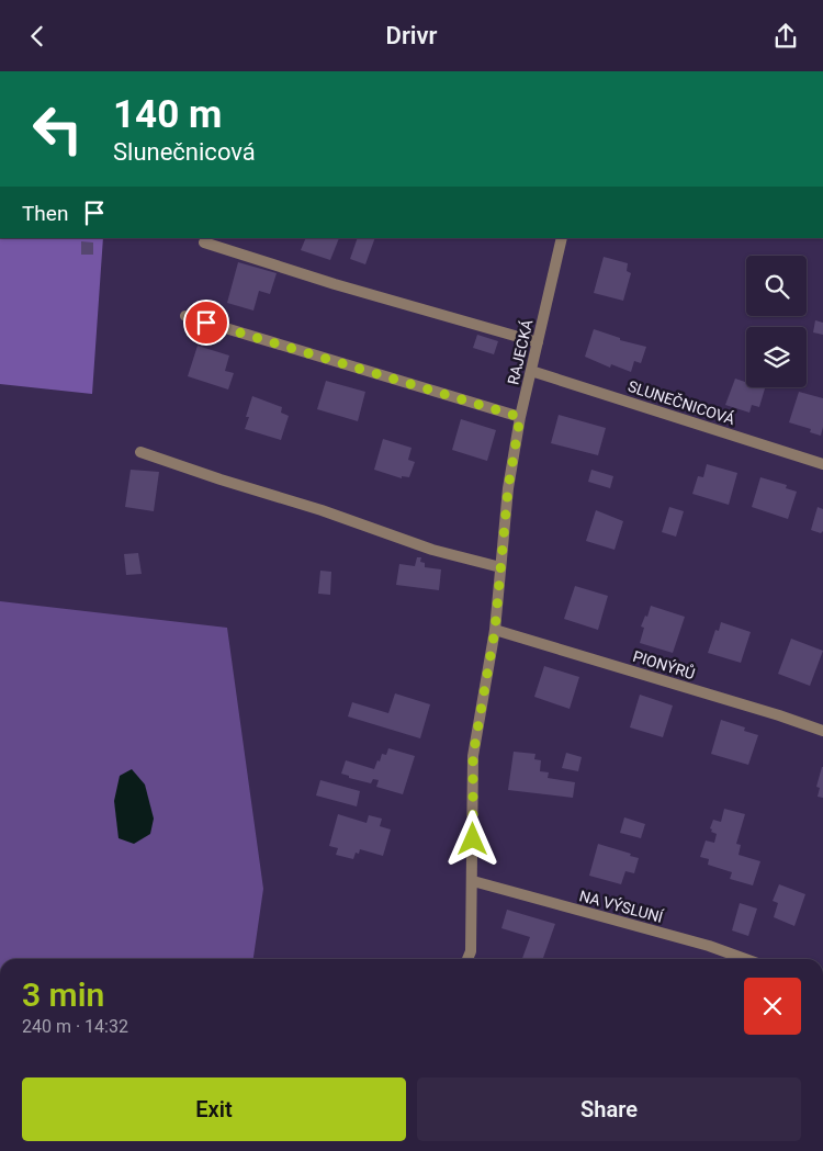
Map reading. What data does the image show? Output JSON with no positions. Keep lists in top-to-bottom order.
{
  "streets": {
    "street": [
      "RAJECKÁ",
      "SLUNEČNICOVÁ",
      "PIONÝRŮ",
      "NA VÝSLUNÍ"
    ]
  },
  "crossings": [
    ["RAJECKÁ", "SLUNEČNICOVÁ"],
    ["RAJECKÁ", "PIONÝRŮ"],
    ["RAJECKÁ", "NA VÝSLUNÍ"]
  ],
  "page": {
    "header": "Drivr",
    "turn": ["140 m", "Slunečnicová"],
    "then": "Then",
    "heading": ["3 min", "240 m · 14:32"],
    "buttons": ["Exit", "Share"]
  }
}
